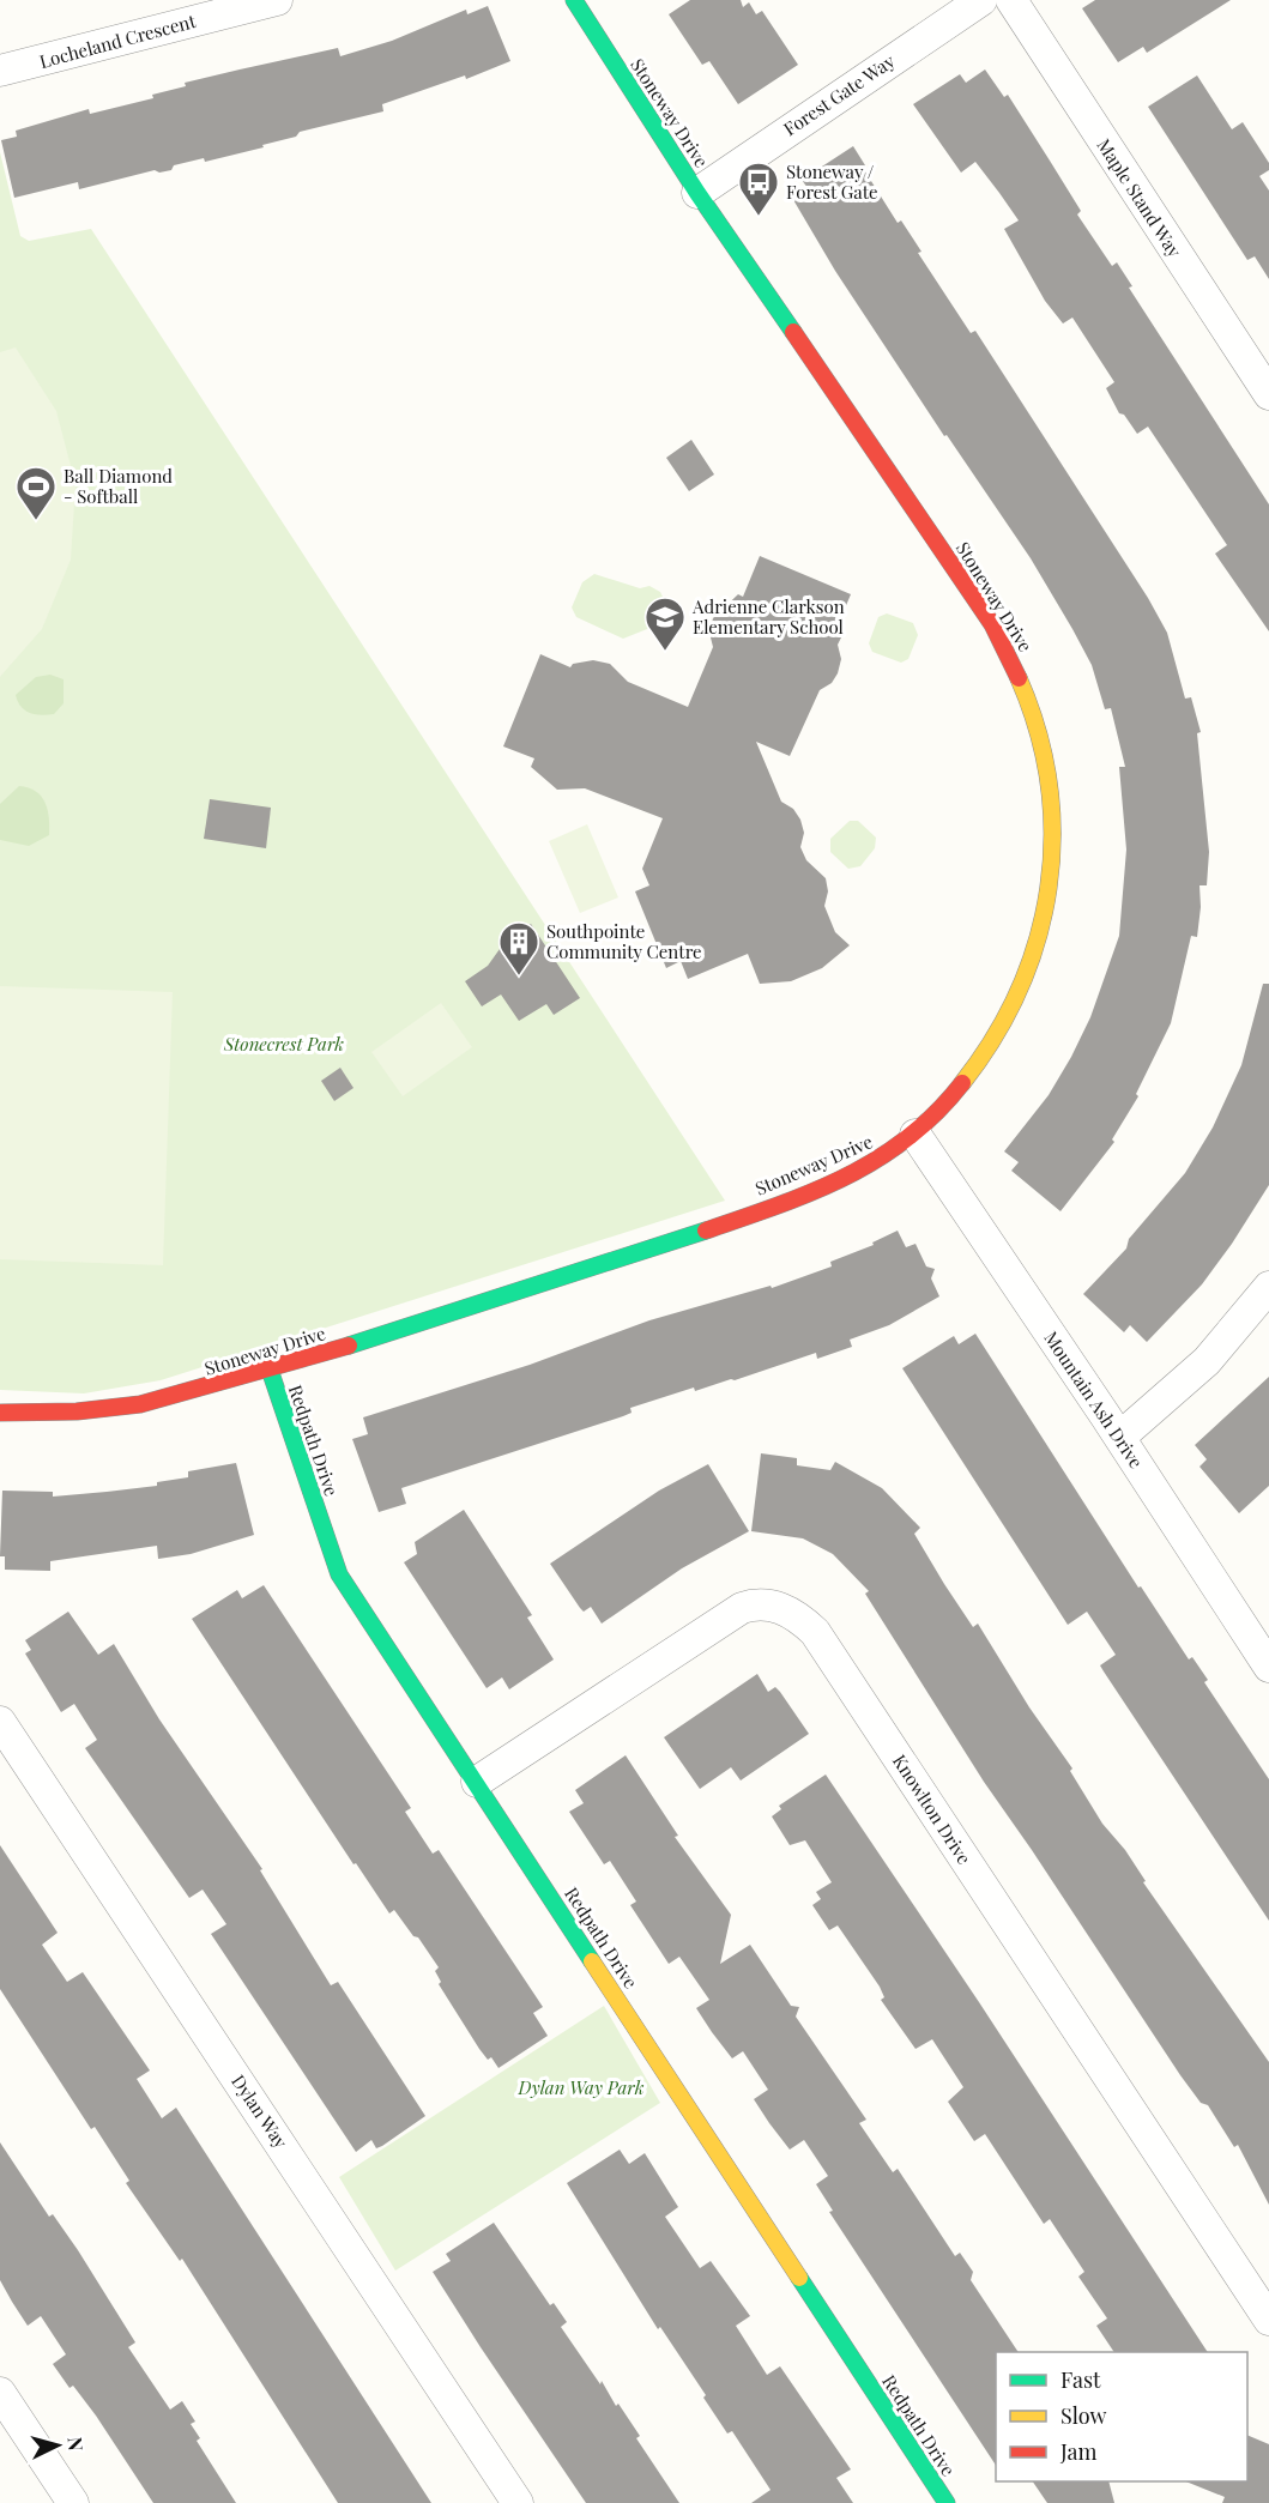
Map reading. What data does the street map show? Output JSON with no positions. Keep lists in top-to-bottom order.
{
  "streets": {
    "street": [
      "Locheland Crescent",
      "Forest Gate Way",
      "Stoneway Drive",
      "Maple Stand Way",
      "Mountain Ash Drive",
      "Redpath Drive",
      "Knowlton Drive",
      "Dylan Way"
    ]
  },
  "crossings": [
    ["Forest Gate Way", "Stoneway Drive"],
    ["Stoneway Drive", "Mountain Ash Drive"],
    ["Stoneway Drive", "Redpath Drive"],
    ["Redpath Drive", "Knowlton Drive"]
  ],
  "parks": ["Stonecrest Park", "Dylan Way Park"],
  "places": {
    "bus stop": ["Stoneway / Forest Gate"],
    "sports": ["Ball Diamond - Softball"],
    "school or university": ["Adrienne Clarkson Elementary School"],
    "building": ["Southpointe Community Centre"]
  },
  "legend": ["Fast", "Slow", "Jam"],
  "north": "right"
}
